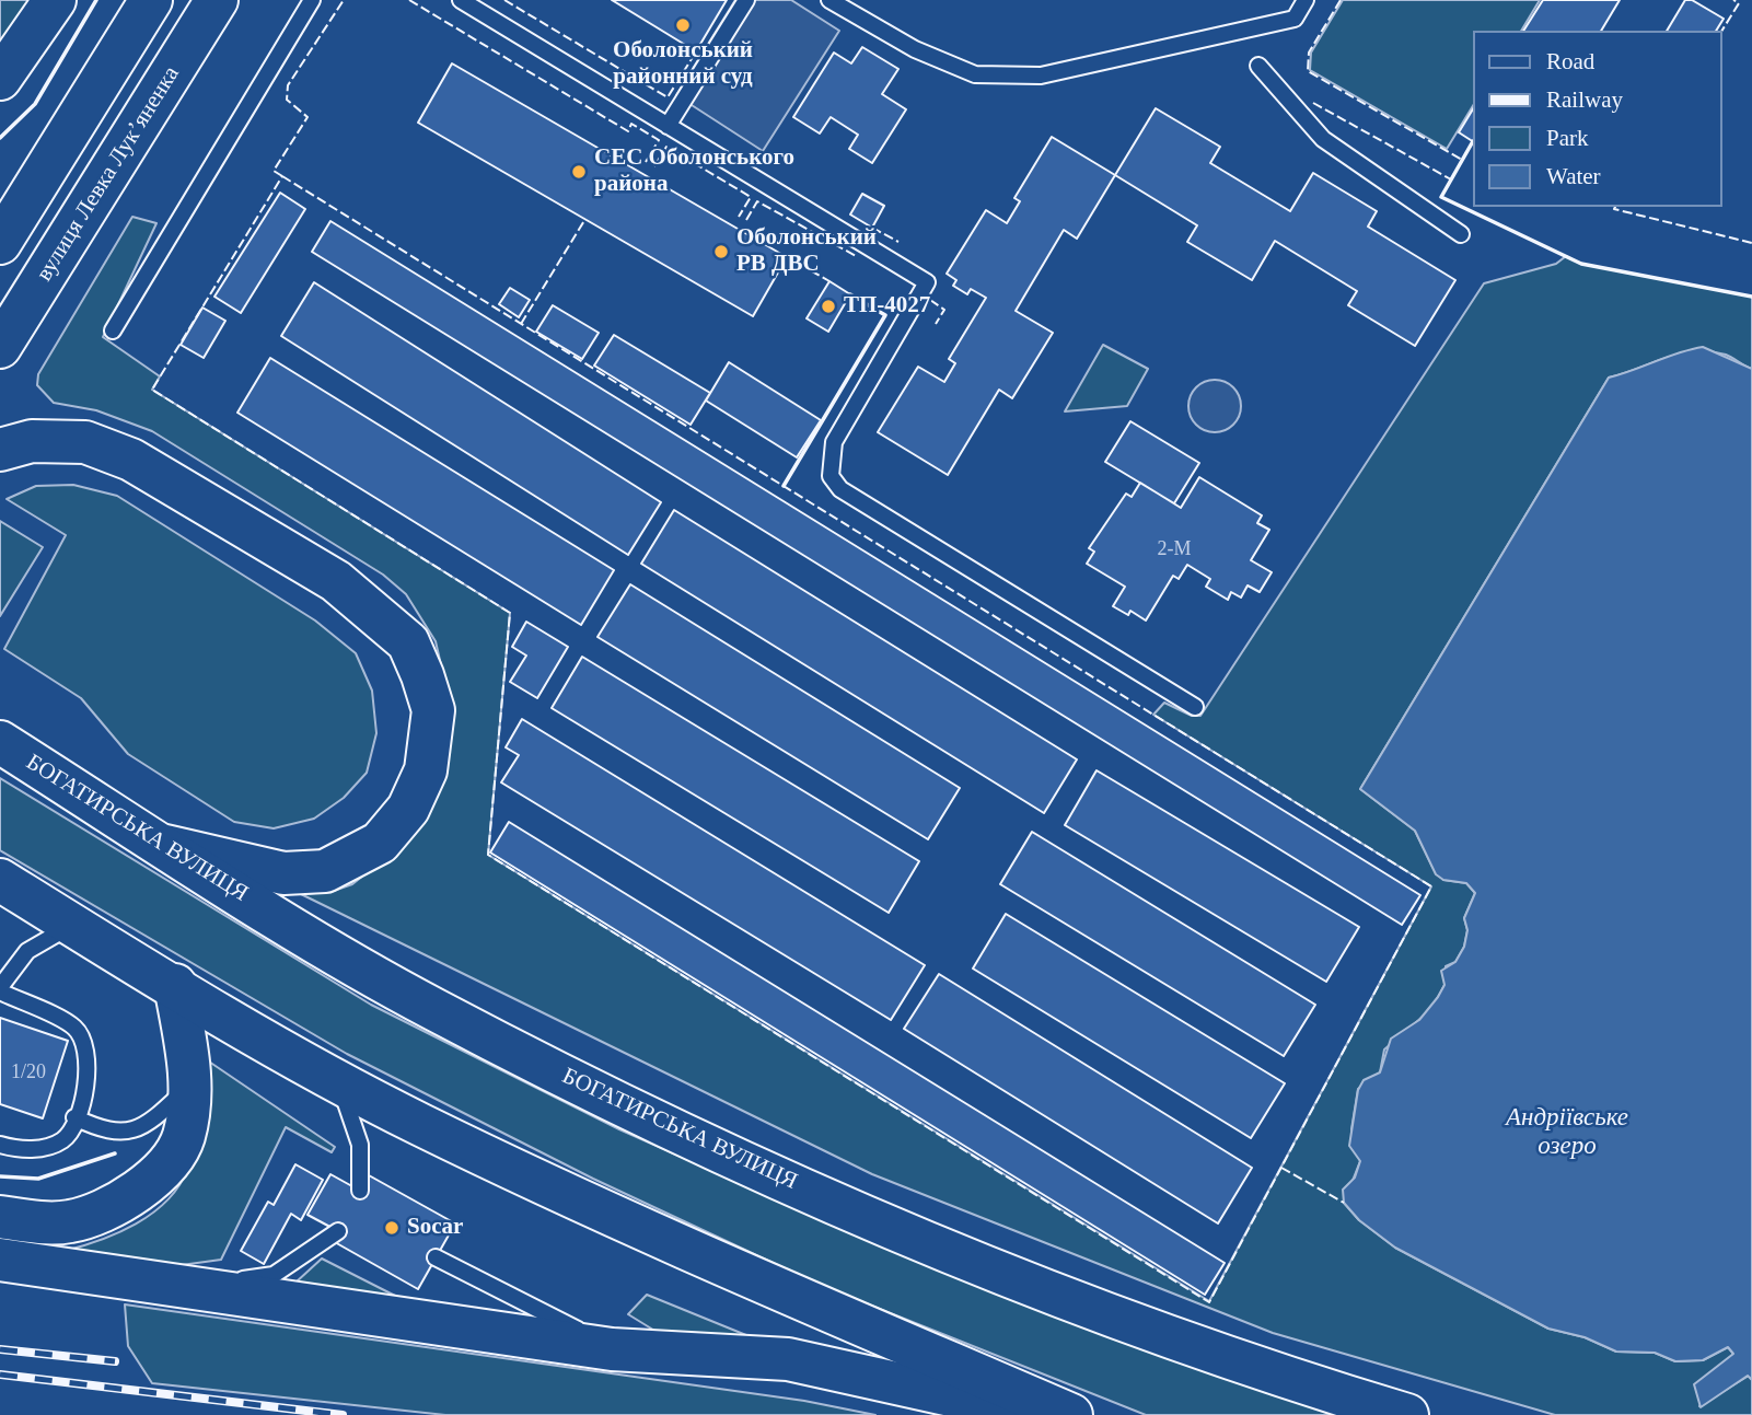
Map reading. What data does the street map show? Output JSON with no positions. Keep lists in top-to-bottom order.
{
  "streets": {
    "main road": ["вулиця Левка Лукʼяненка", "БОГАТИРСЬКА ВУЛИЦЯ"]
  },
  "water": ["Андріївське озеро"],
  "places": [
    "Оболонський районний суд",
    "СЕС Оболонського района",
    "Оболонський РВ ДВС",
    "ТП-4027",
    "Socar"
  ],
  "house_numbers": ["2-М", "1/20"],
  "legend": [
    "Road",
    "Railway",
    "Park",
    "Water"
  ]
}
